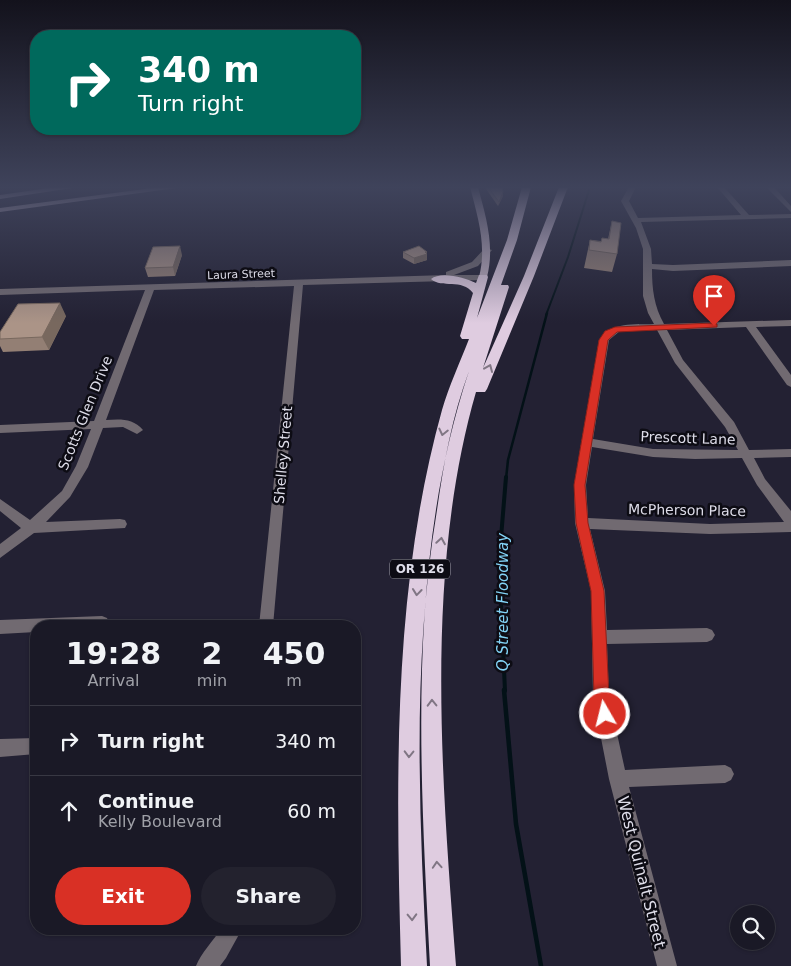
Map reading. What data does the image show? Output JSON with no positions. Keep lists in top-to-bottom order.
{
  "streets": {
    "highway": ["OR 126"],
    "street": [
      "Laura Street",
      "Scotts Glen Drive",
      "Prescott Lane",
      "Shelley Street",
      "McPherson Place",
      "West Quinalt Street"
    ]
  },
  "crossings": [
    ["Laura Street", "Scotts Glen Drive"],
    ["Laura Street", "Shelley Street"],
    ["Prescott Lane", "West Quinalt Street"],
    ["McPherson Place", "West Quinalt Street"]
  ],
  "water": ["Q Street Floodway"],
  "page": {
    "turn": ["340 m", "Turn right"],
    "eta": [
      "19:28",
      "Arrival",
      "2",
      "min",
      "450",
      "m"
    ],
    "list": [
      {
        "name": "Turn right",
        "value": "340 m"
      },
      {
        "name": "Continue",
        "note": "Kelly Boulevard",
        "value": "60 m"
      }
    ],
    "buttons": ["Exit", "Share"]
  }
}
